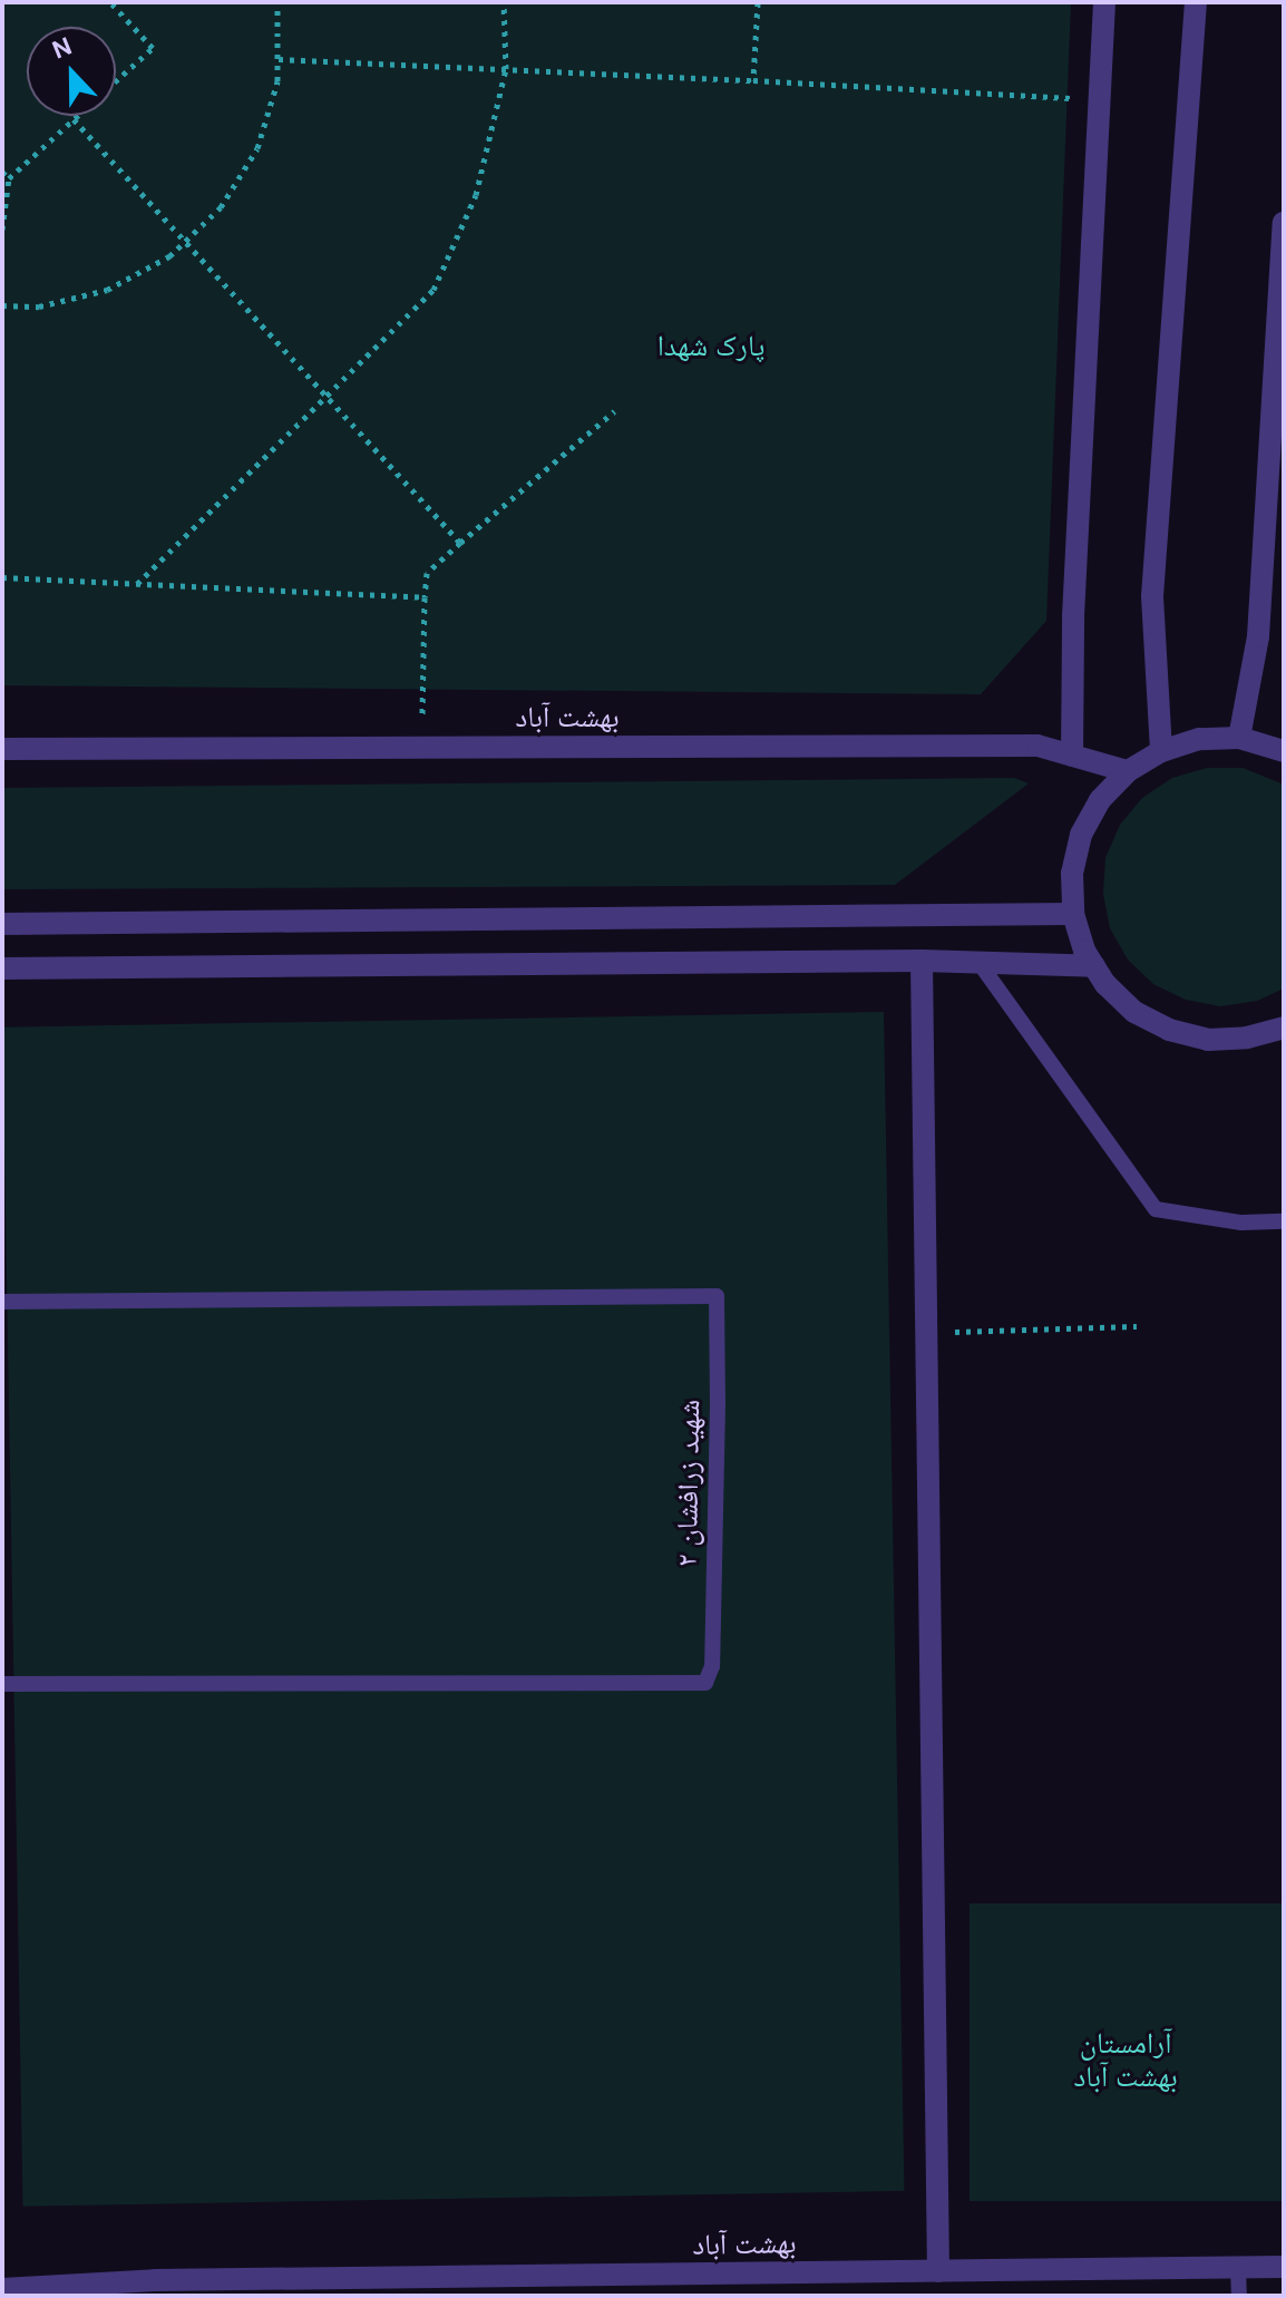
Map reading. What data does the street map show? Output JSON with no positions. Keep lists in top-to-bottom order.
{
  "streets": {
    "street": ["بهشت آباد"],
    "lane": ["شهید زرافشان ۲"]
  },
  "parks": ["پارک شهدا", "آرامستان بهشت آباد"],
  "north": "top"
}
